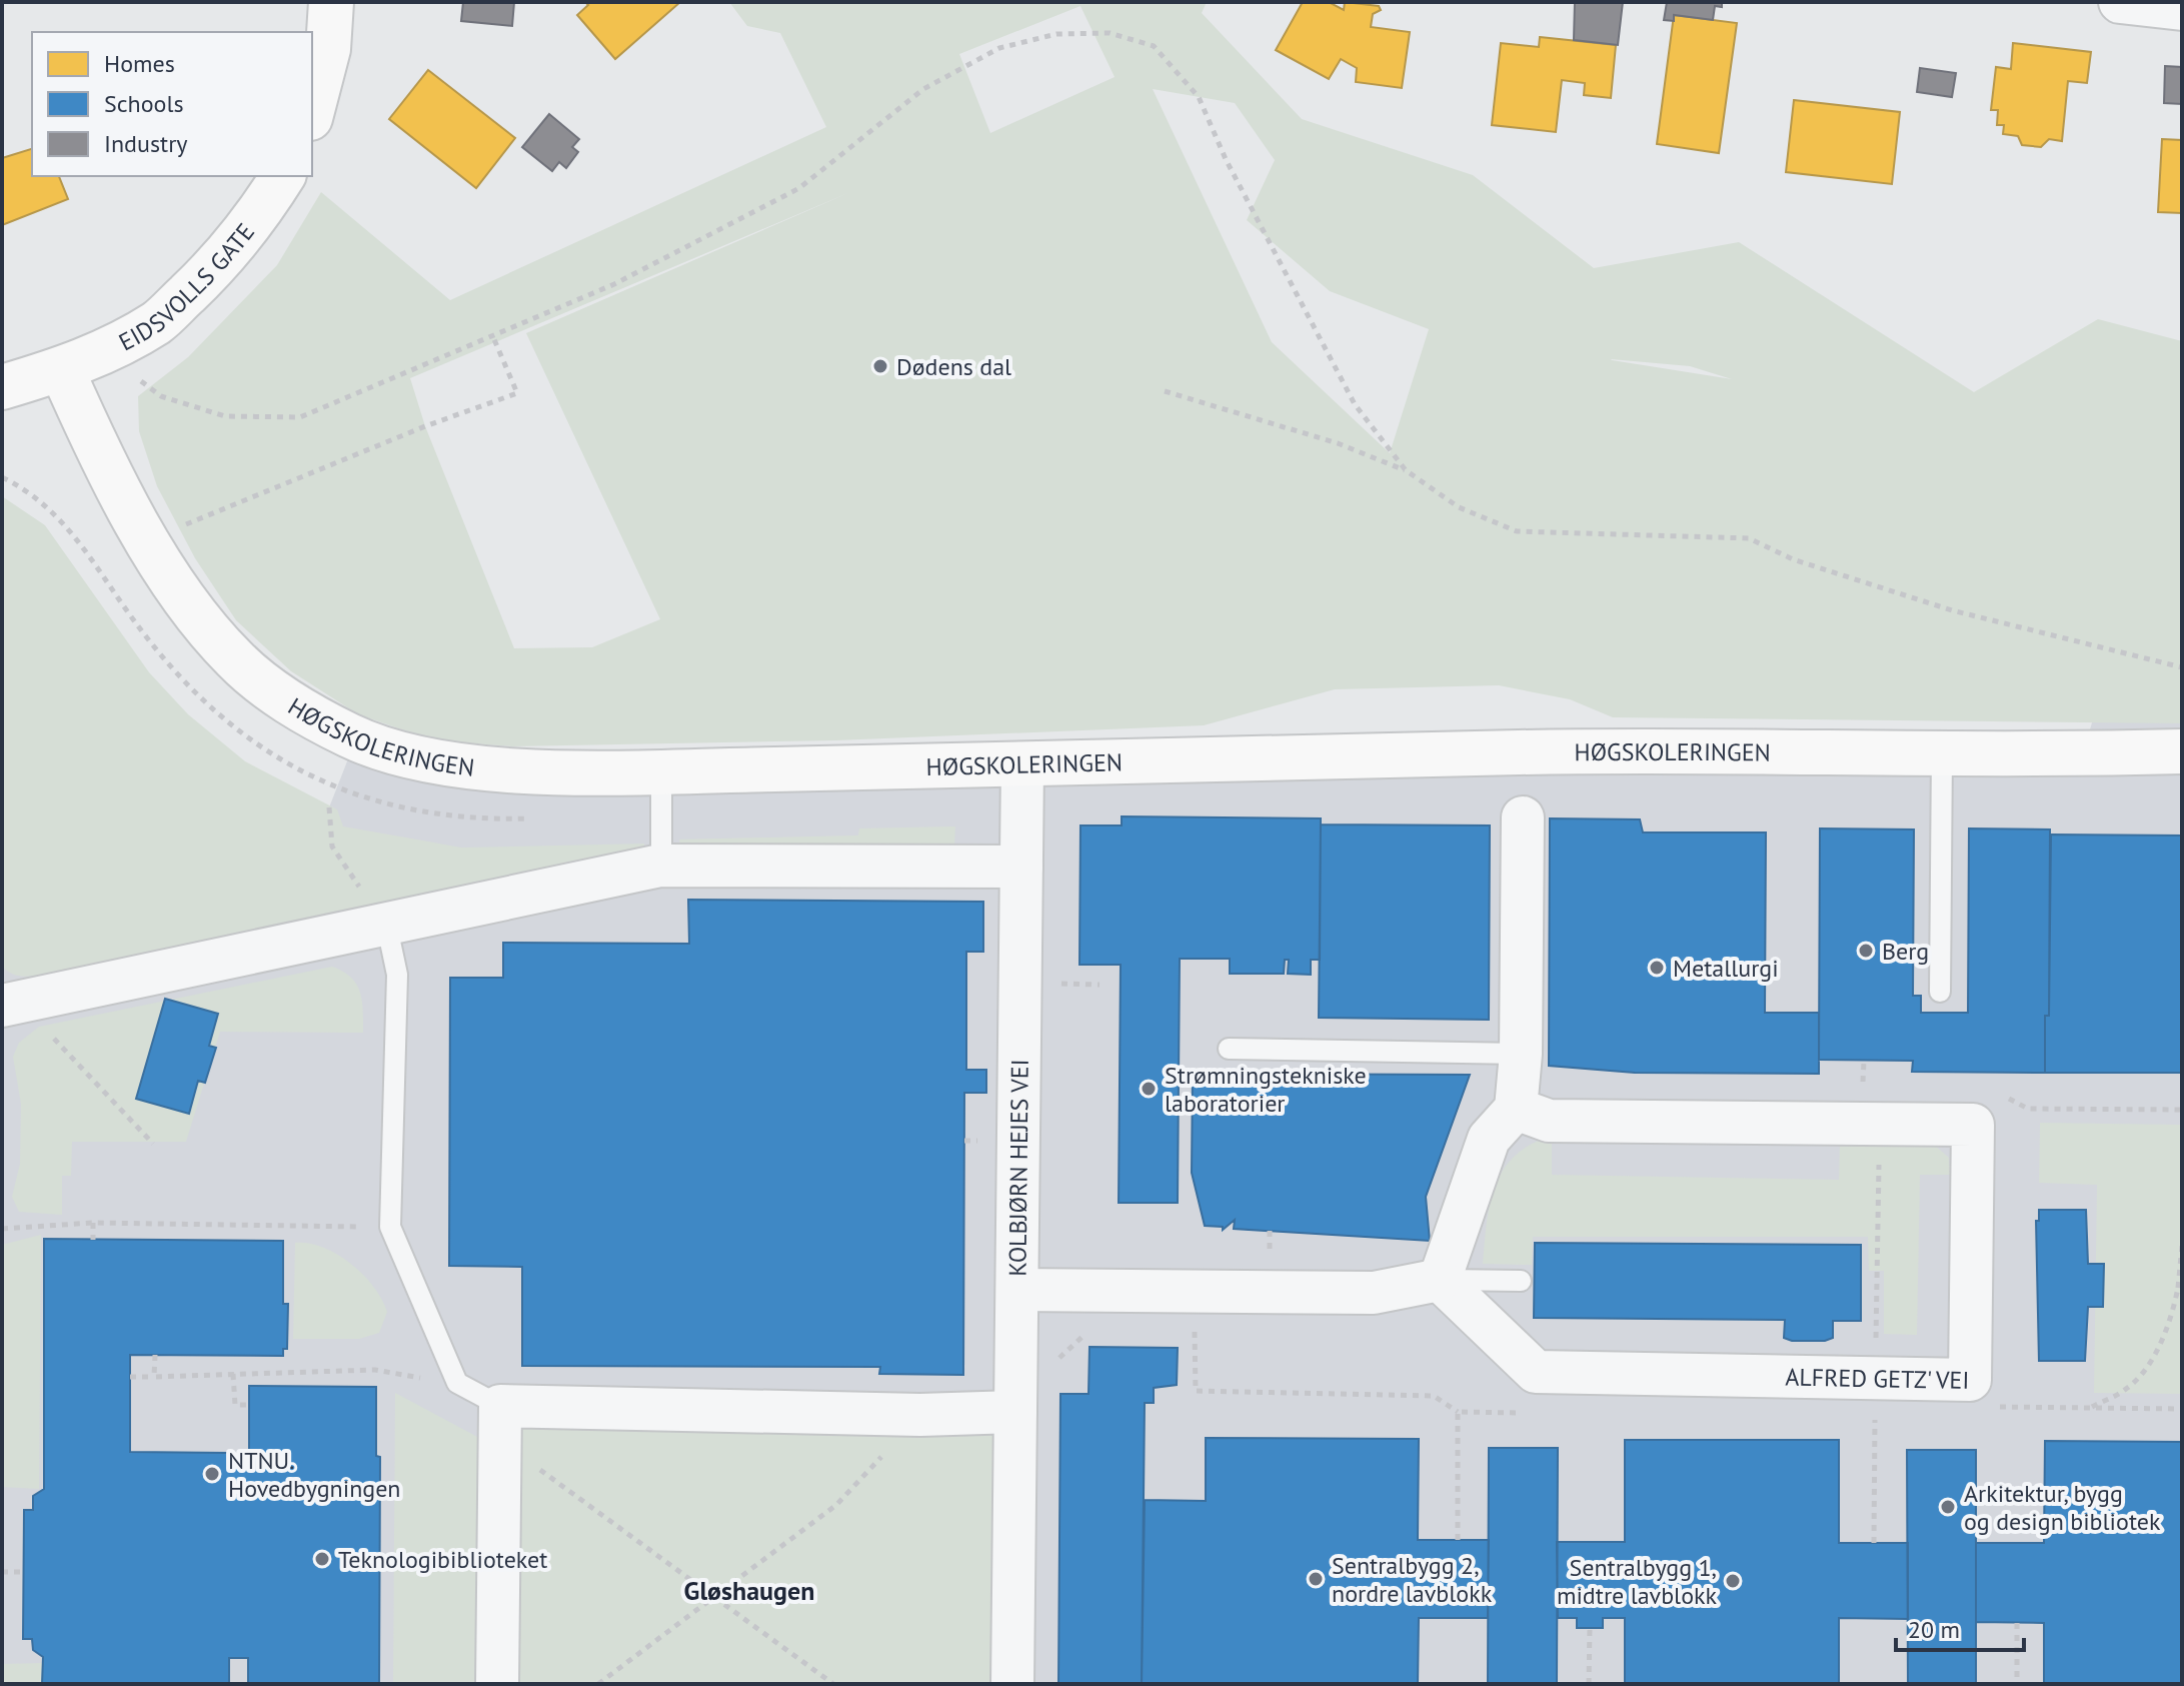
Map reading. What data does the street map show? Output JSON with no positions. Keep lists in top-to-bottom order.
{
  "streets": {
    "street": [
      "EIDSVOLLS GATE",
      "HØGSKOLERINGEN",
      "KOLBJØRN HEJES VEI",
      "ALFRED GETZ' VEI"
    ]
  },
  "crossings": [
    ["EIDSVOLLS GATE", "HØGSKOLERINGEN"],
    ["HØGSKOLERINGEN", "KOLBJØRN HEJES VEI"]
  ],
  "districts": ["Gløshaugen"],
  "places": [
    "Dødens dal",
    "Berg",
    "Metallurgi",
    "Strømningstekniske laboratorier",
    "NTNU. Hovedbygningen",
    "Arkitektur, bygg og design bibliotek",
    "Teknologibiblioteket",
    "Sentralbygg 2, nordre lavblokk",
    "Sentralbygg 1, midtre lavblokk"
  ],
  "legend": ["Homes", "Schools", "Industry"],
  "scale_bar": "20 m"
}
